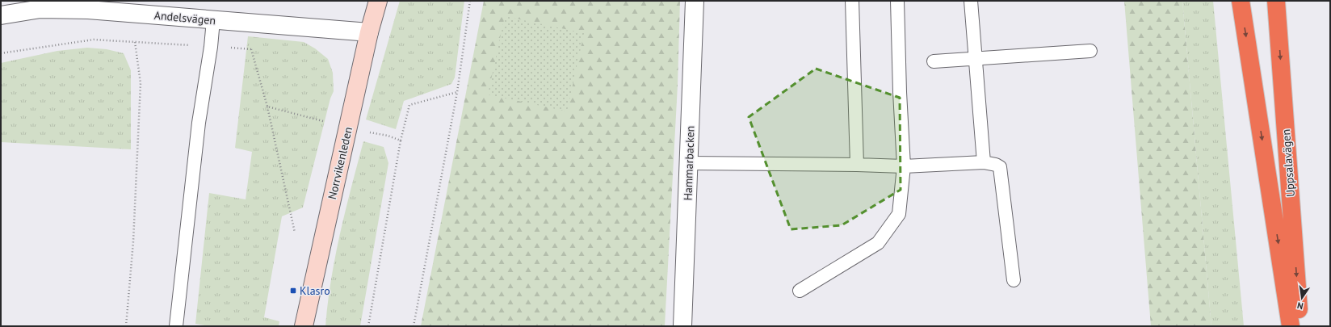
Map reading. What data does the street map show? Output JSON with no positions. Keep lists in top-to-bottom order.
{
  "streets": {
    "highway": ["Uppsalavägen"],
    "main road": ["Norrvikenleden"],
    "street": ["Andelsvägen", "Hammarbacken"]
  },
  "crossings": [
    ["Andelsvägen", "Norrvikenleden"]
  ],
  "places": {
    "transit": ["Klasro"]
  },
  "north": "bottom"
}
